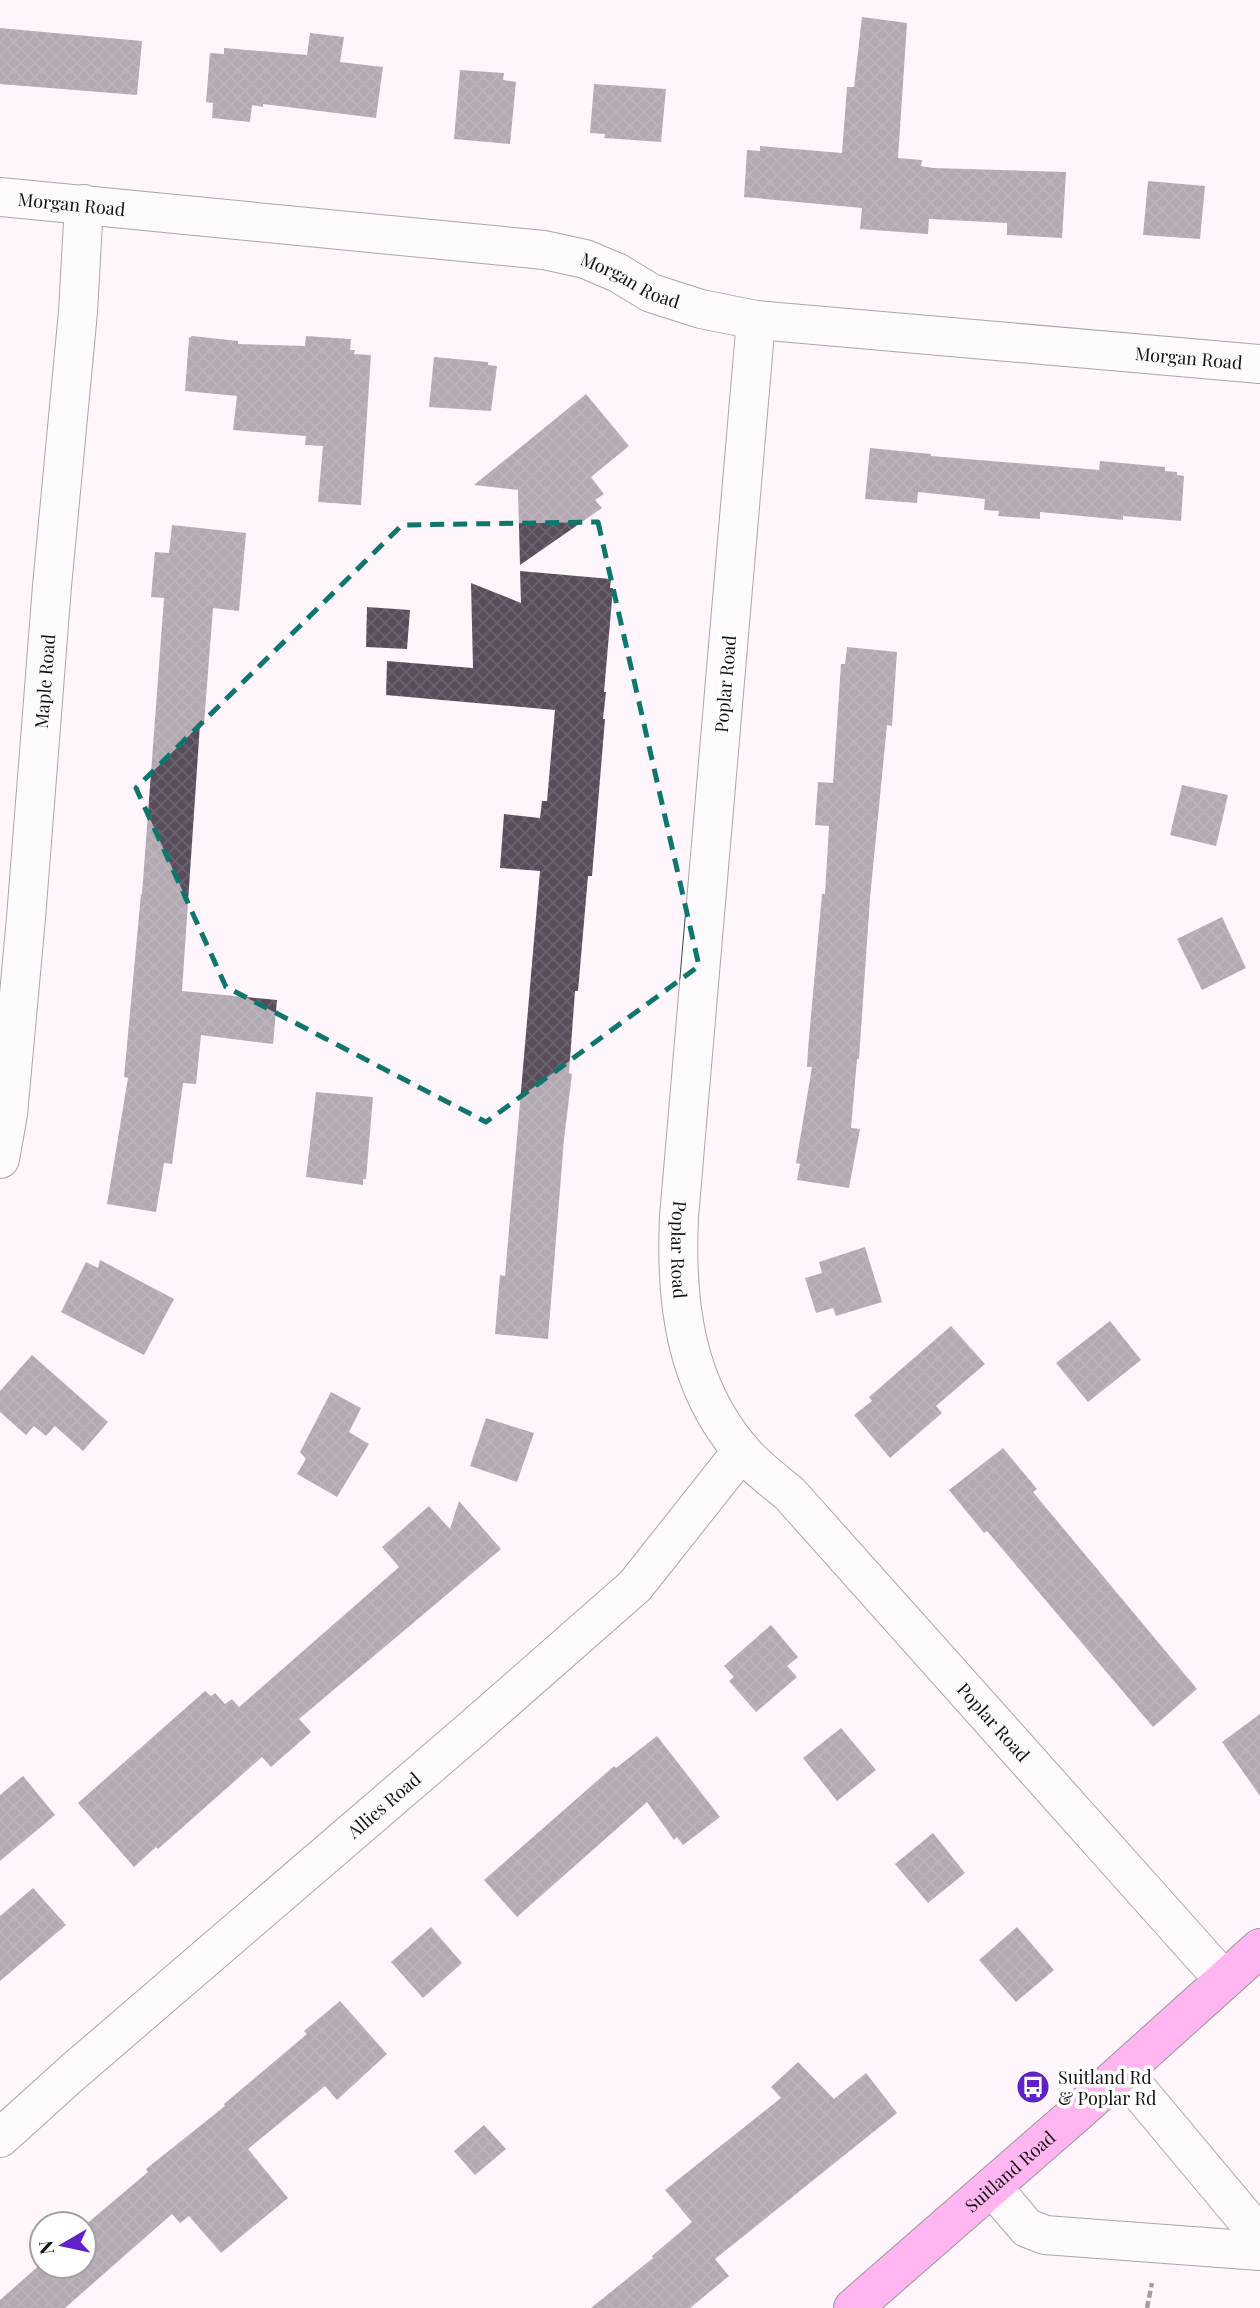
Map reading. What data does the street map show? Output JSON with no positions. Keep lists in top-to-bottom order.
{
  "streets": {
    "main road": ["Suitland Road"],
    "street": [
      "Morgan Road",
      "Maple Road",
      "Poplar Road",
      "Allies Road"
    ]
  },
  "crossings": [
    ["Morgan Road", "Maple Road"],
    ["Morgan Road", "Poplar Road"],
    ["Poplar Road", "Allies Road"],
    ["Poplar Road", "Suitland Road"]
  ],
  "places": {
    "bus stop": ["Suitland Rd & Poplar Rd"]
  },
  "north": "left"
}
